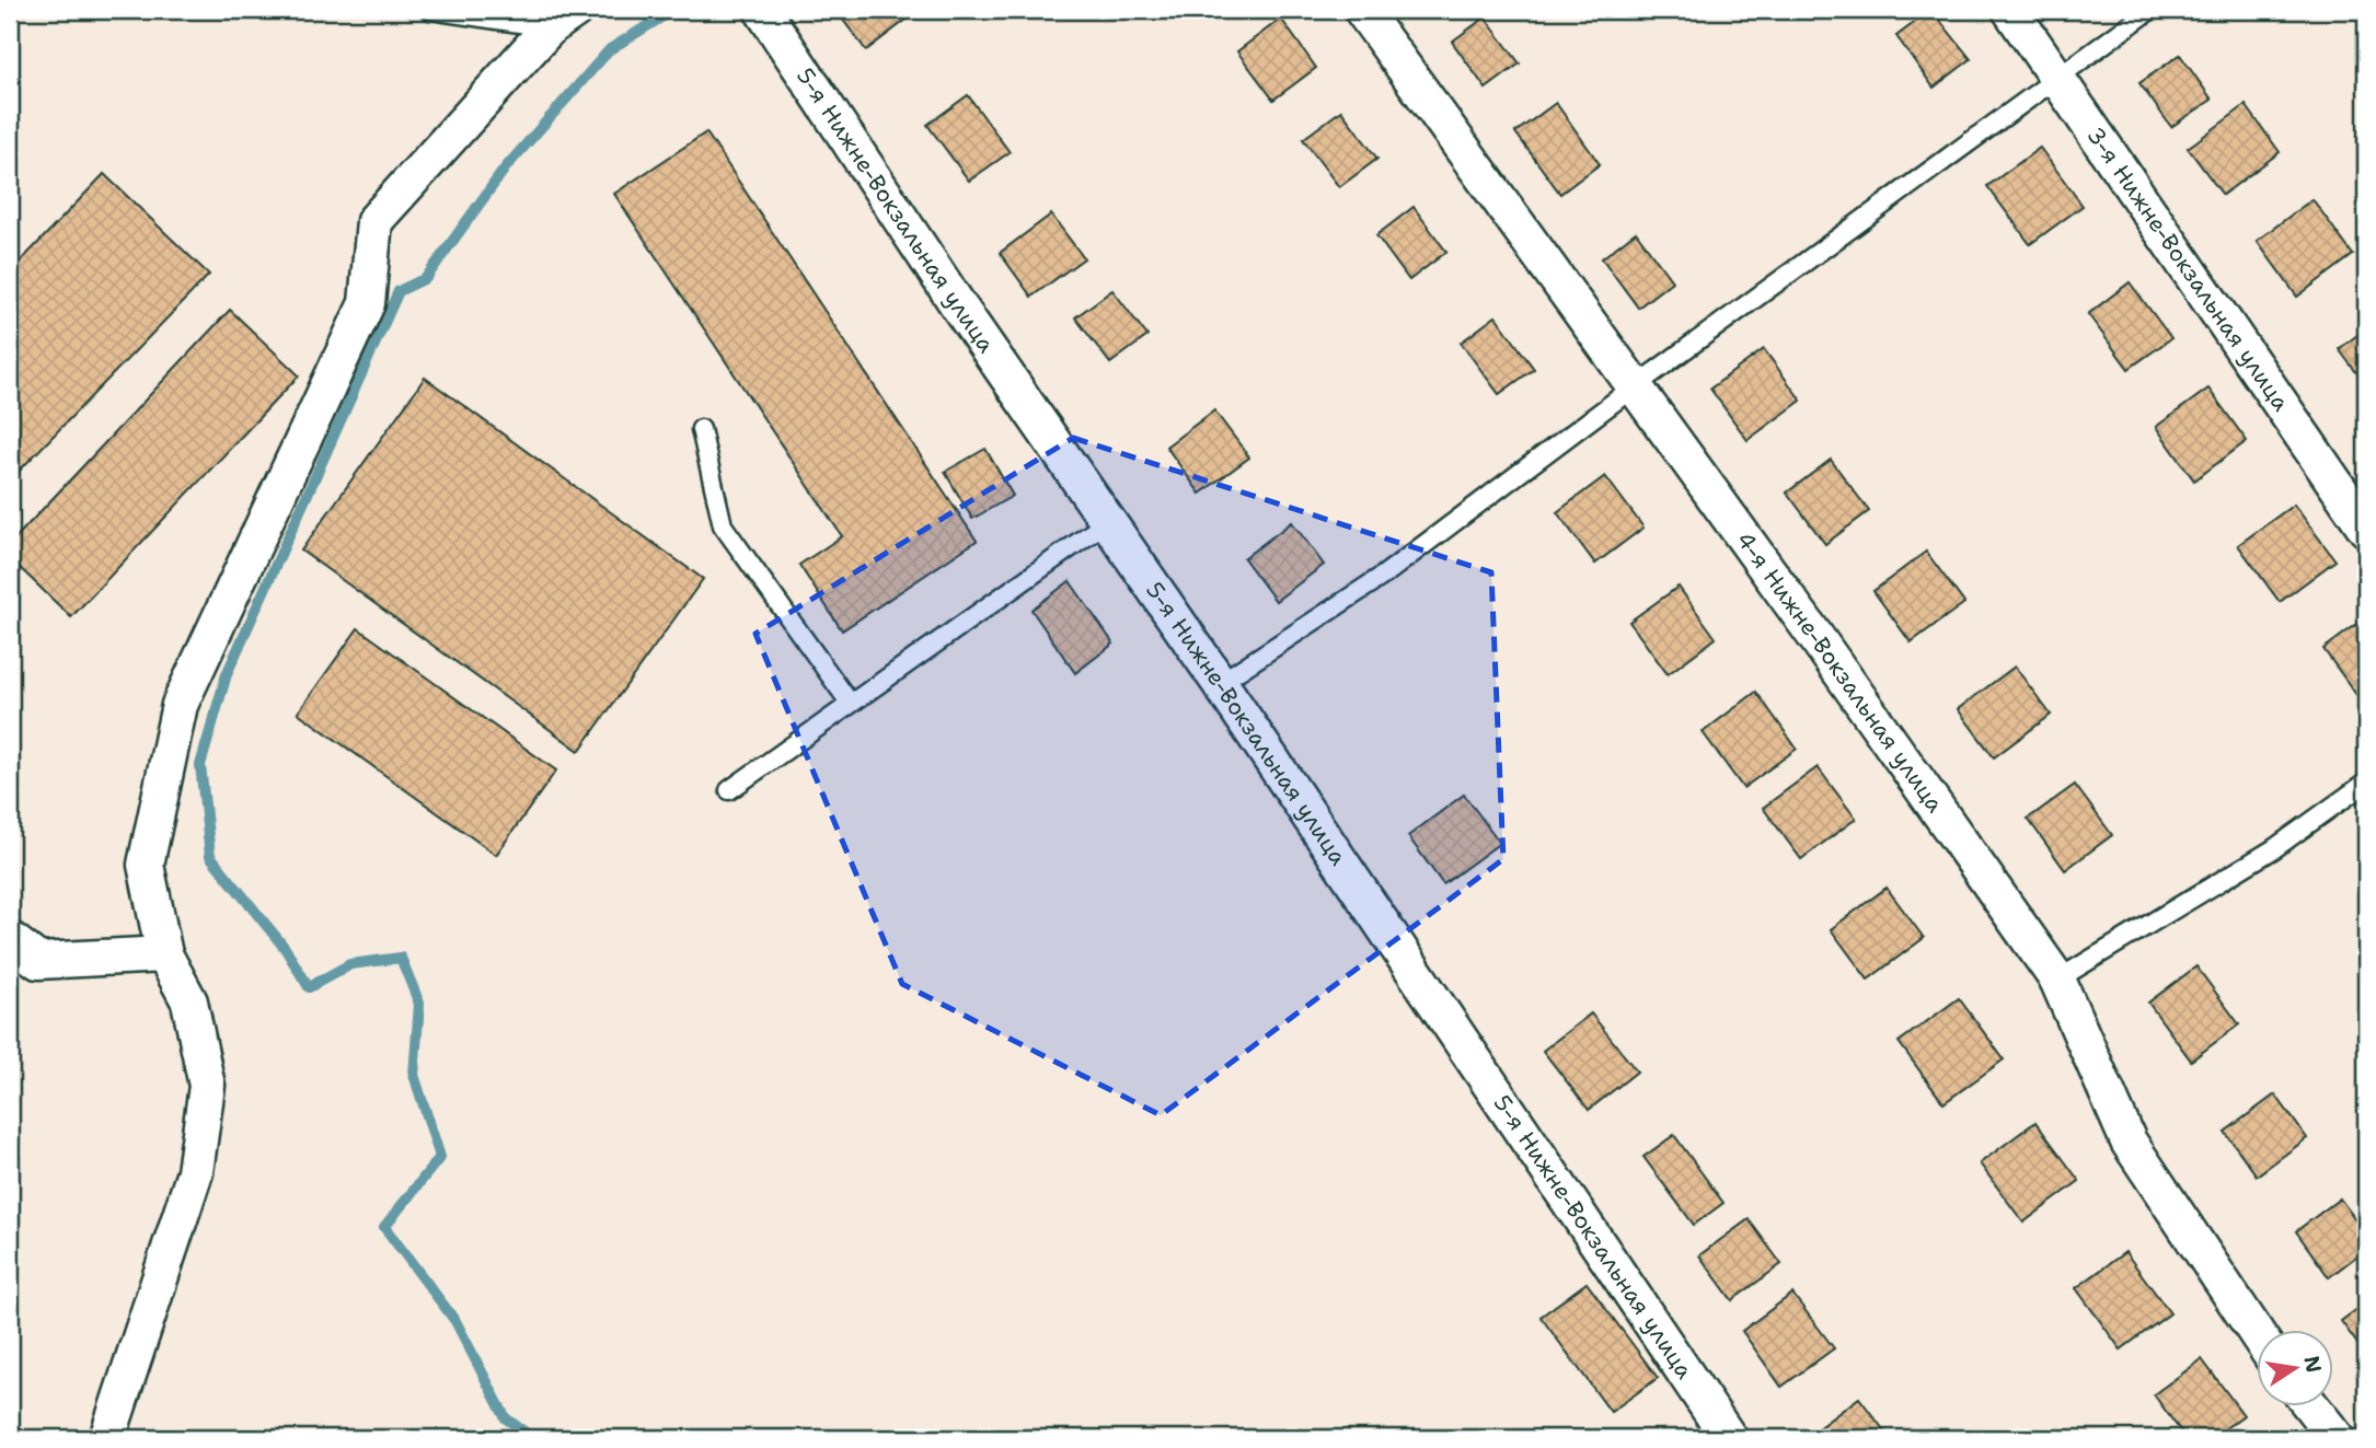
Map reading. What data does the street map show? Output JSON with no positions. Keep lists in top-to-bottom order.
{
  "streets": {
    "street": ["5-я Нижне-Вокзальная улица", "3-я Нижне-Вокзальная улица", "4-я Нижне-Вокзальная улица"]
  },
  "north": "right"
}
